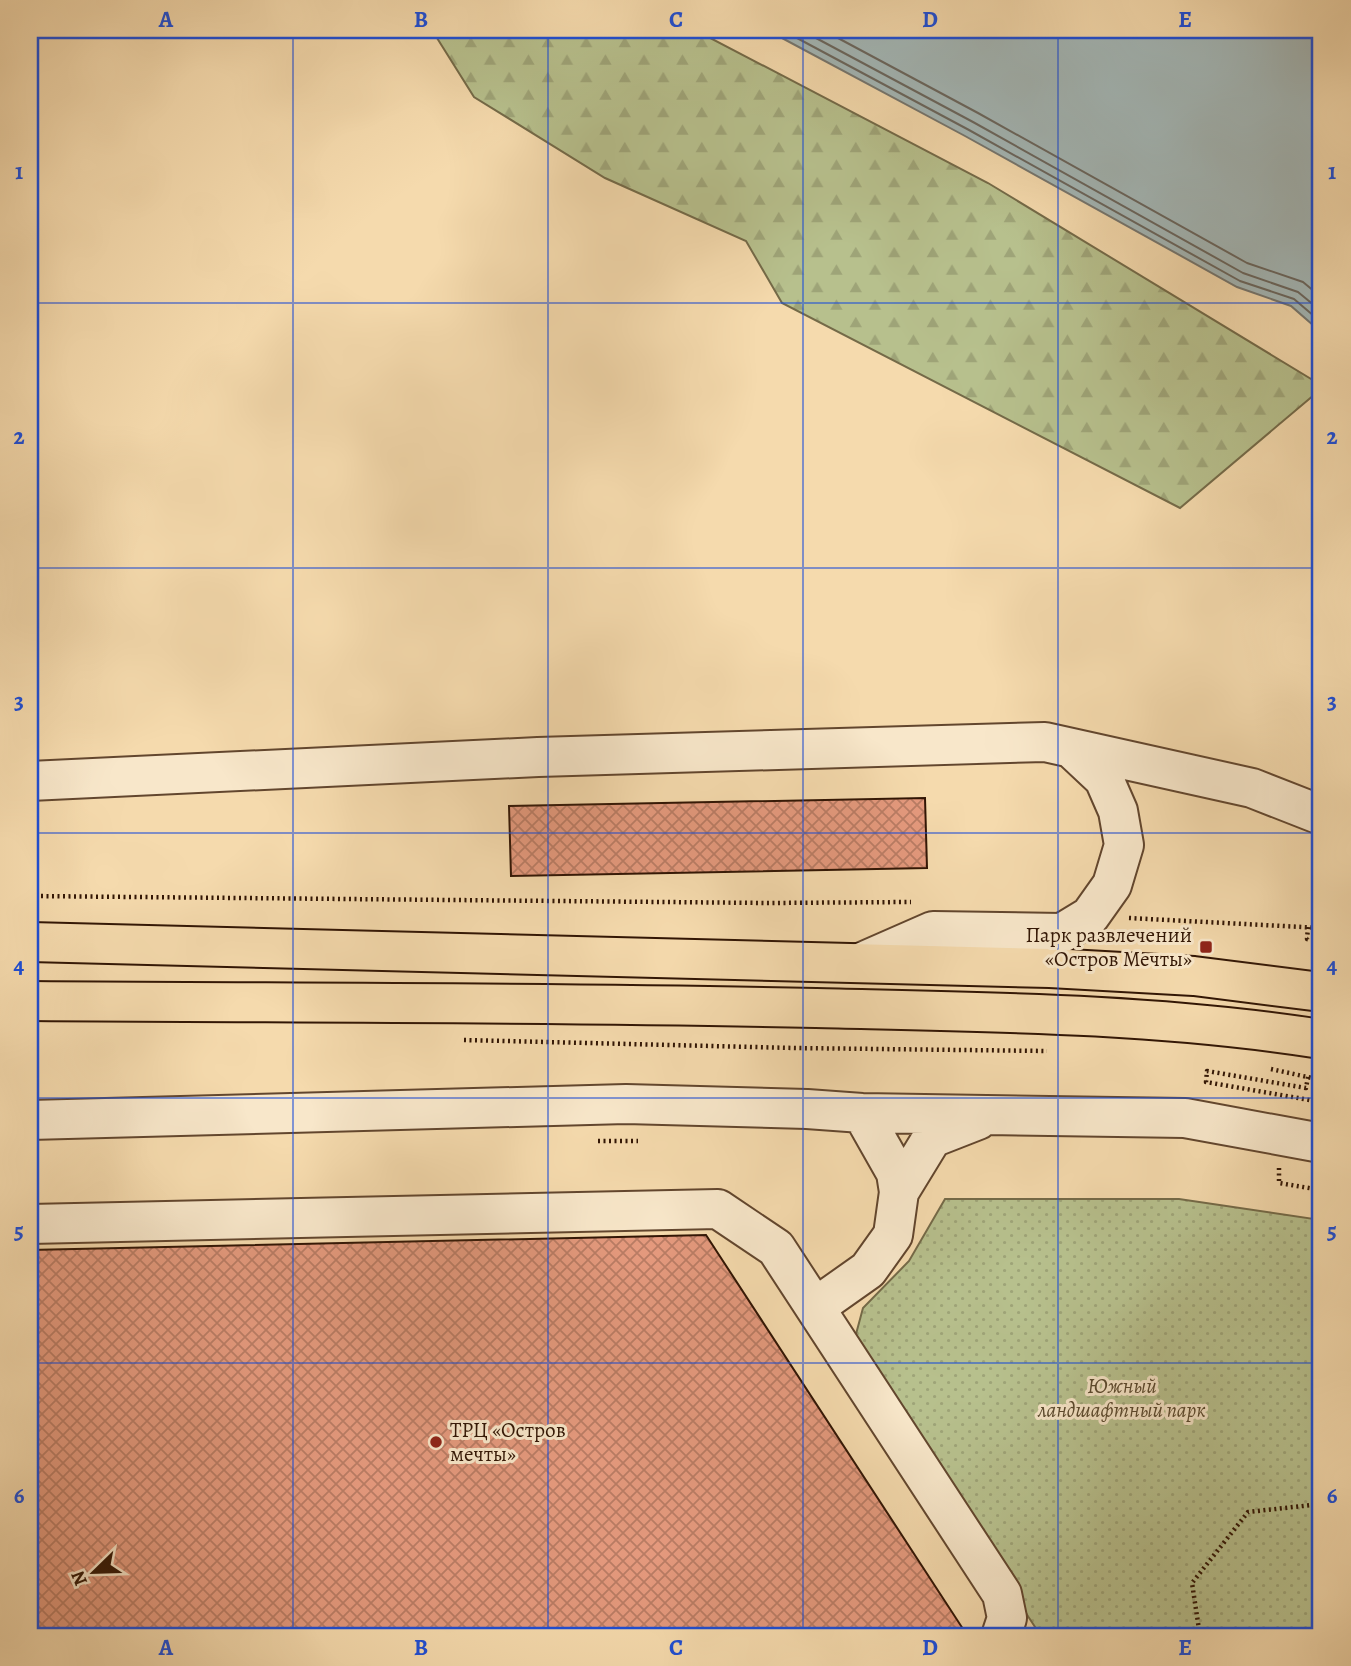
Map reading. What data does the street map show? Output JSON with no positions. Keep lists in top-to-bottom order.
{
  "parks": ["Южный ландшафтный парк"],
  "places": {
    "transit": ["Парк развлечений «Остров Мечты»"],
    "other": ["ТРЦ «Остров мечты»"]
  },
  "north": "bottom left",
  "grid": {
    "columns": [
      "A",
      "B",
      "C",
      "D",
      "E"
    ],
    "rows": [
      "1",
      "2",
      "3",
      "4",
      "5",
      "6"
    ]
  }
}
